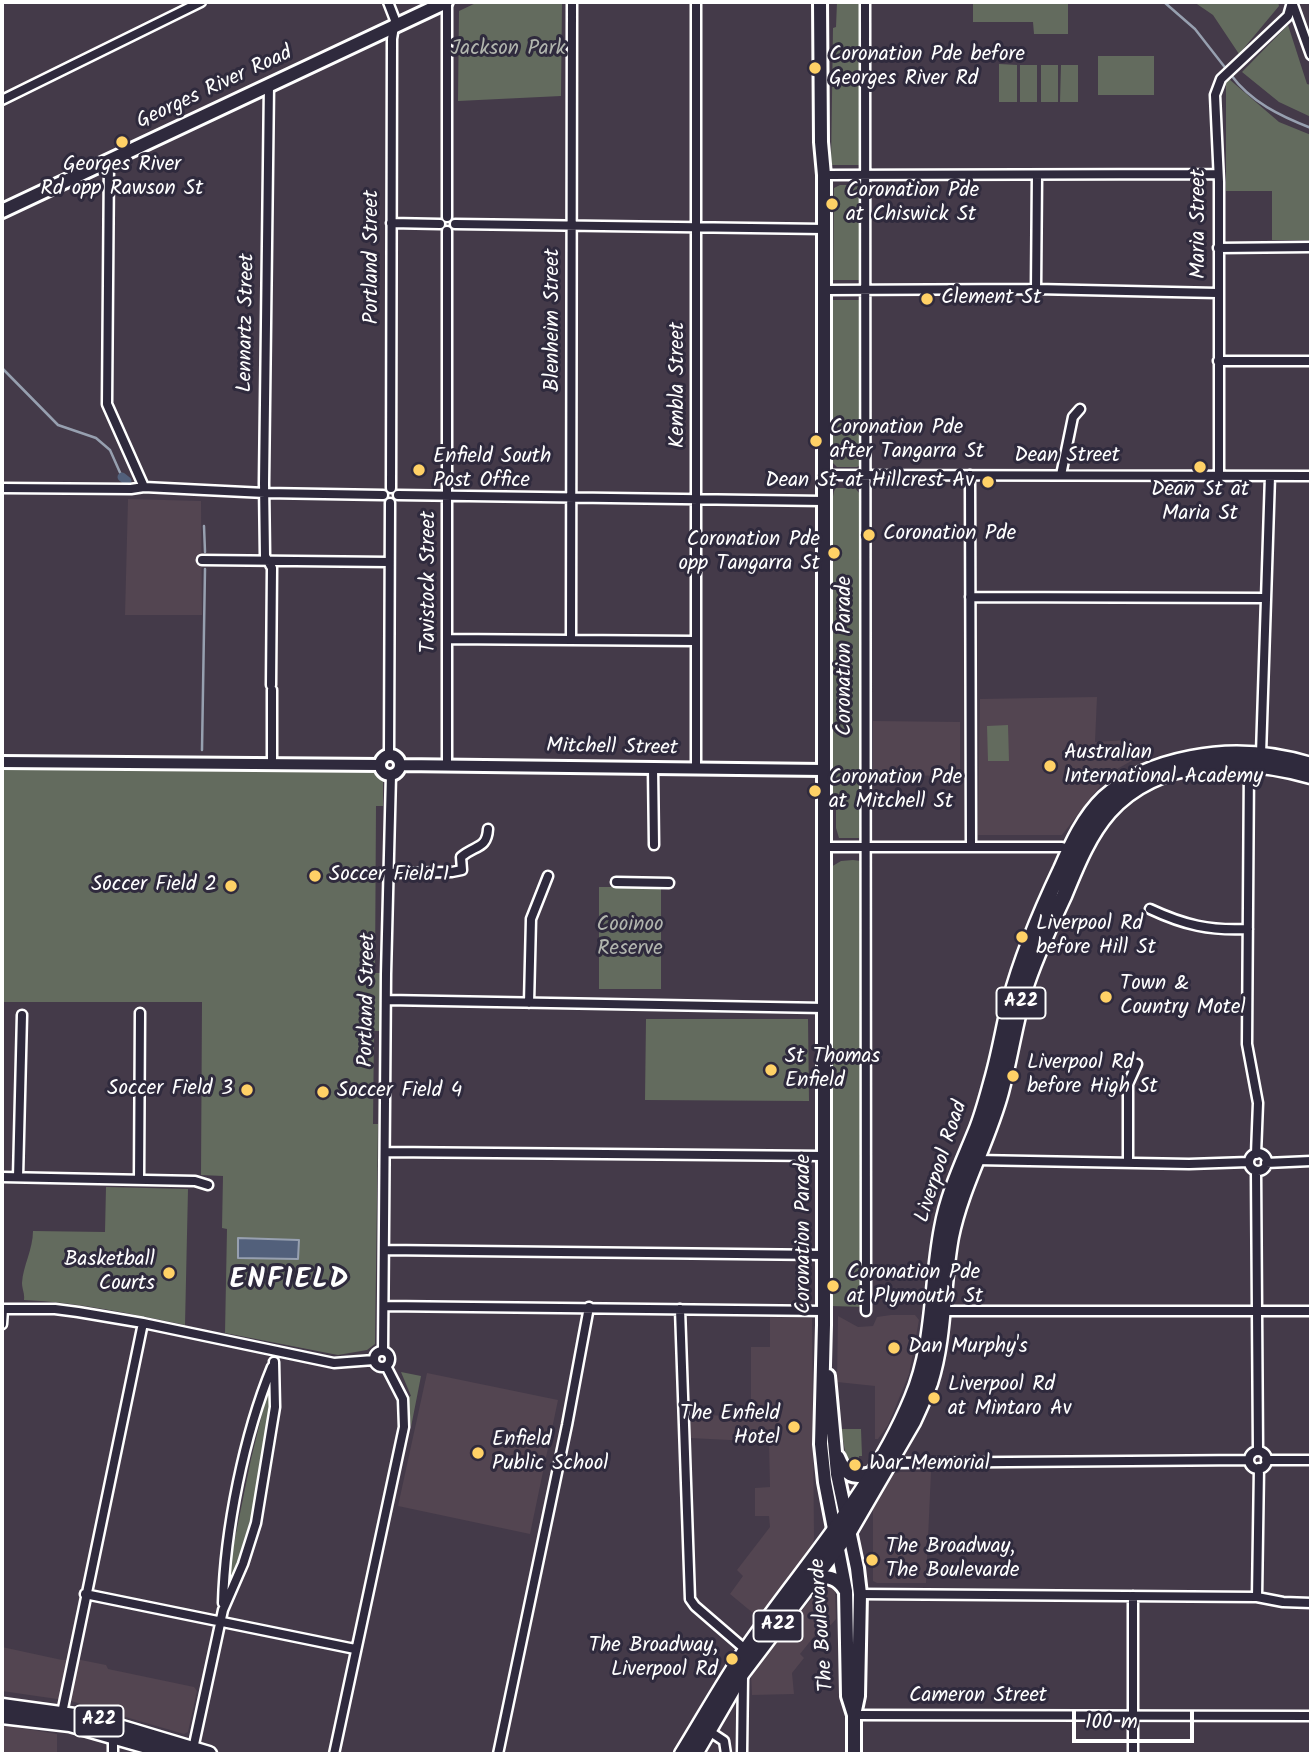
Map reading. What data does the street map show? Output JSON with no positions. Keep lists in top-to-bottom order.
{
  "streets": {
    "highway": ["A22", "Liverpool Road"],
    "main road": ["Georges River Road", "Coronation Parade", "The Boulevarde"],
    "street": [
      "Maria Street",
      "Portland Street",
      "Blenheim Street",
      "Lennartz Street",
      "Kembla Street",
      "Dean Street",
      "Tavistock Street",
      "Mitchell Street",
      "Cameron Street"
    ]
  },
  "crossings": [
    ["Georges River Road", "Portland Street"],
    ["Georges River Road", "Lennartz Street"],
    ["Maria Street", "Dean Street"],
    ["Portland Street", "Mitchell Street"],
    ["Kembla Street", "Mitchell Street"],
    ["Dean Street", "Coronation Parade"],
    ["Tavistock Street", "Mitchell Street"],
    ["Coronation Parade", "Mitchell Street"],
    ["Coronation Parade", "Liverpool Road"],
    ["Coronation Parade", "The Boulevarde"],
    ["Liverpool Road", "The Boulevarde"],
    ["The Boulevarde", "Cameron Street"]
  ],
  "districts": ["ENFIELD"],
  "parks": ["Jackson Park", "Cooinoo Reserve"],
  "places": [
    "Coronation Pde before Georges River Rd",
    "Georges River Rd opp Rawson St",
    "Coronation Pde at Chiswick St",
    "Clement St",
    "Coronation Pde after Tangarra St",
    "Dean St at Maria St",
    "Enfield South Post Office",
    "Dean St at Hillcrest Av",
    "Coronation Pde",
    "Coronation Pde opp Tangarra St",
    "Australian International Academy",
    "Coronation Pde at Mitchell St",
    "Soccer Field 1",
    "Soccer Field 2",
    "Liverpool Rd before Hill St",
    "Town & Country Motel",
    "St Thomas Enfield",
    "Liverpool Rd before High St",
    "Soccer Field 3",
    "Soccer Field 4",
    "Basketball Courts",
    "Coronation Pde at Plymouth St",
    "Dan Murphy's",
    "Liverpool Rd at Mintaro Av",
    "The Enfield Hotel",
    "Enfield Public School",
    "War Memorial",
    "The Broadway, The Boulevarde",
    "The Broadway, Liverpool Rd"
  ],
  "scale_bar": "100 m"
}
